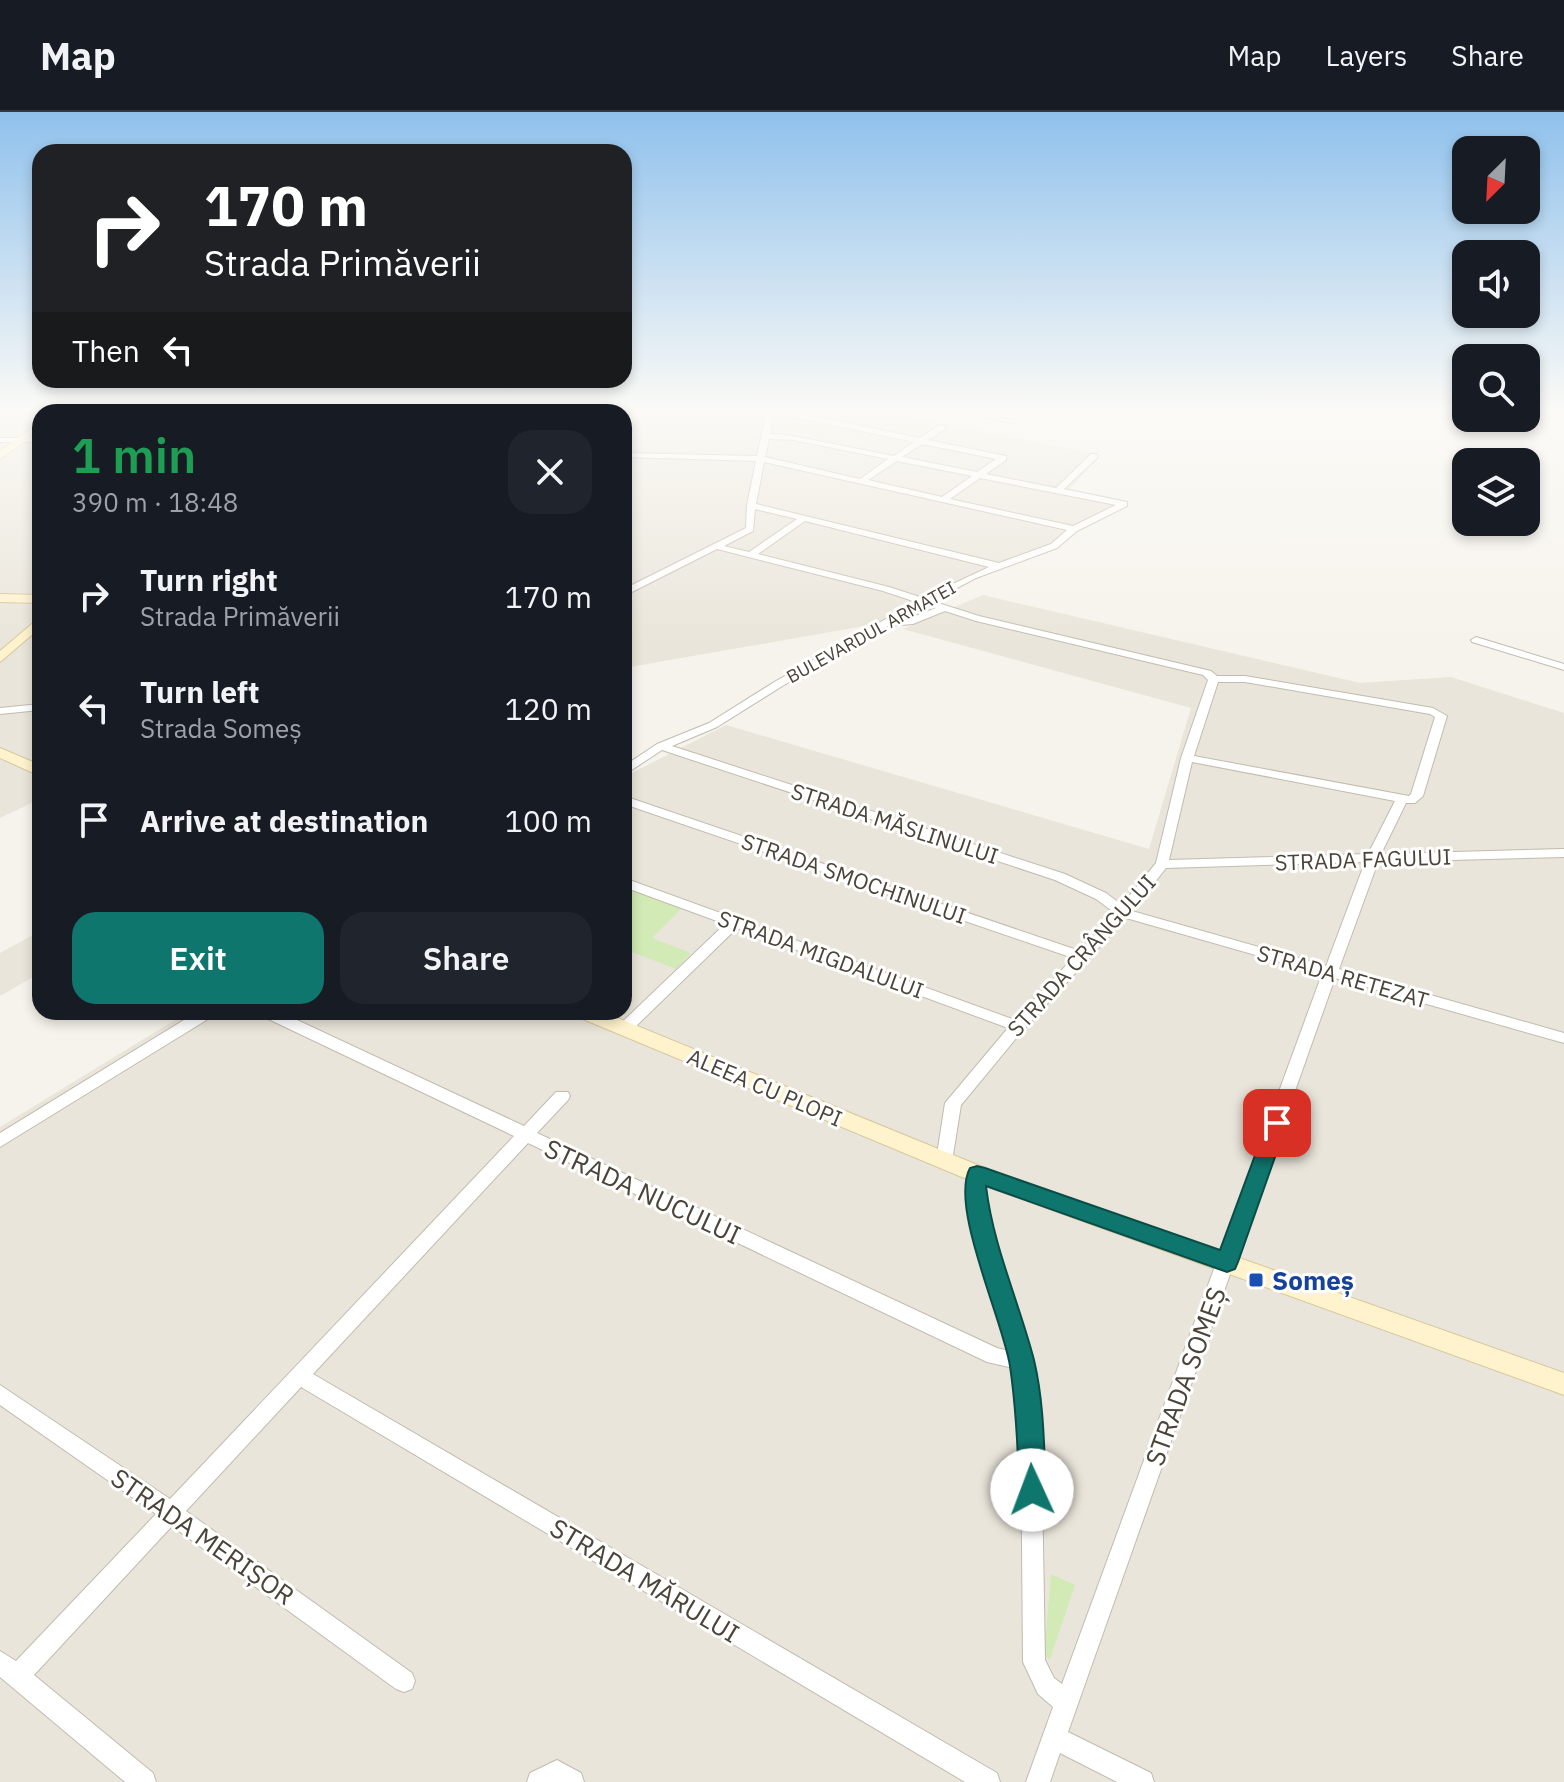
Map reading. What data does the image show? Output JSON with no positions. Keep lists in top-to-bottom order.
{
  "streets": {
    "street": [
      "BULEVARDUL ARMATEI",
      "STRADA MĂSLINULUI",
      "STRADA FAGULUI",
      "STRADA SMOCHINULUI",
      "STRADA MIGDALULUI",
      "STRADA CRÂNGULUI",
      "STRADA RETEZAT",
      "ALEEA CU PLOPI",
      "STRADA NUCULUI",
      "STRADA SOMEȘ",
      "STRADA MERIȘOR",
      "STRADA MĂRULUI"
    ]
  },
  "crossings": [
    ["BULEVARDUL ARMATEI", "STRADA MĂSLINULUI"],
    ["STRADA MĂSLINULUI", "STRADA CRÂNGULUI"],
    ["STRADA MĂSLINULUI", "STRADA RETEZAT"],
    ["STRADA FAGULUI", "STRADA CRÂNGULUI"],
    ["STRADA FAGULUI", "STRADA SOMEȘ"],
    ["STRADA SMOCHINULUI", "STRADA CRÂNGULUI"],
    ["STRADA MIGDALULUI", "STRADA CRÂNGULUI"],
    ["STRADA CRÂNGULUI", "STRADA RETEZAT"],
    ["STRADA CRÂNGULUI", "ALEEA CU PLOPI"],
    ["STRADA CRÂNGULUI", "STRADA SOMEȘ"],
    ["STRADA RETEZAT", "STRADA SOMEȘ"],
    ["ALEEA CU PLOPI", "STRADA SOMEȘ"]
  ],
  "places": {
    "transit": ["Someș"]
  },
  "north": "bottom left",
  "page": {
    "header": "Map",
    "nav": ["Map", "Layers", "Share"],
    "turn": ["170 m", "Strada Primăverii"],
    "then": "Then",
    "heading": ["1 min", "390 m · 18:48"],
    "list": [
      {
        "name": "Turn right",
        "note": "Strada Primăverii",
        "value": "170 m"
      },
      {
        "name": "Turn left",
        "note": "Strada Someș",
        "value": "120 m"
      },
      {
        "name": "Arrive at destination",
        "value": "100 m"
      }
    ],
    "buttons": ["Exit", "Share"]
  }
}
